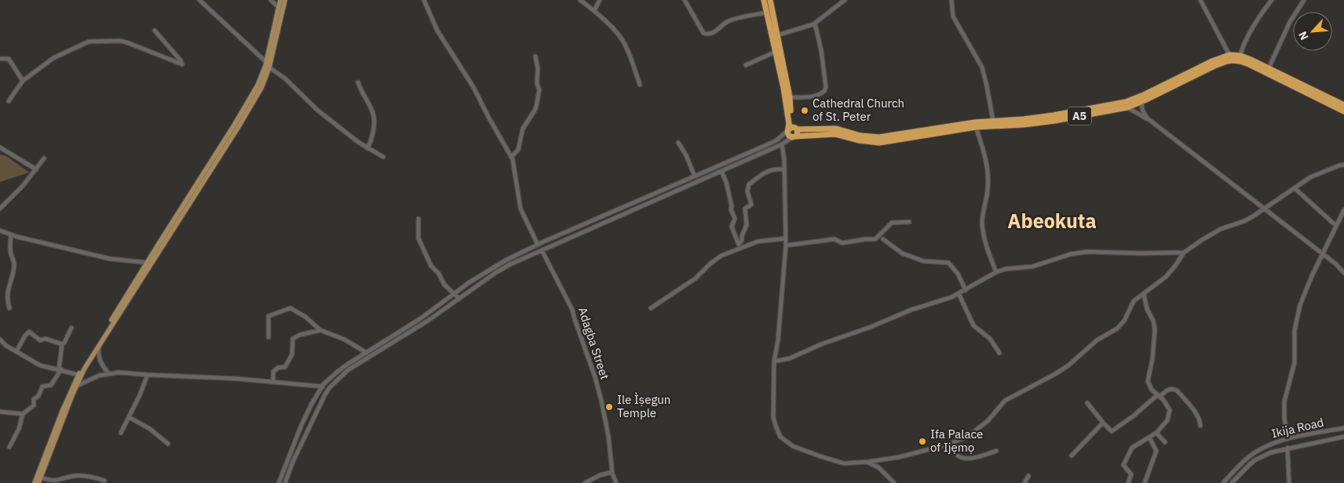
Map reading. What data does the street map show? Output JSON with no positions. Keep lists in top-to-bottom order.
{
  "streets": {
    "highway": ["A5"],
    "street": ["Adagba Street", "Ikija Road"]
  },
  "districts": ["Abeokuta"],
  "places": ["Cathedral Church of St. Peter", "Ile Ìṣegun Temple", "Ifa Palace of Ijẹmọ"],
  "north": "bottom left"
}
